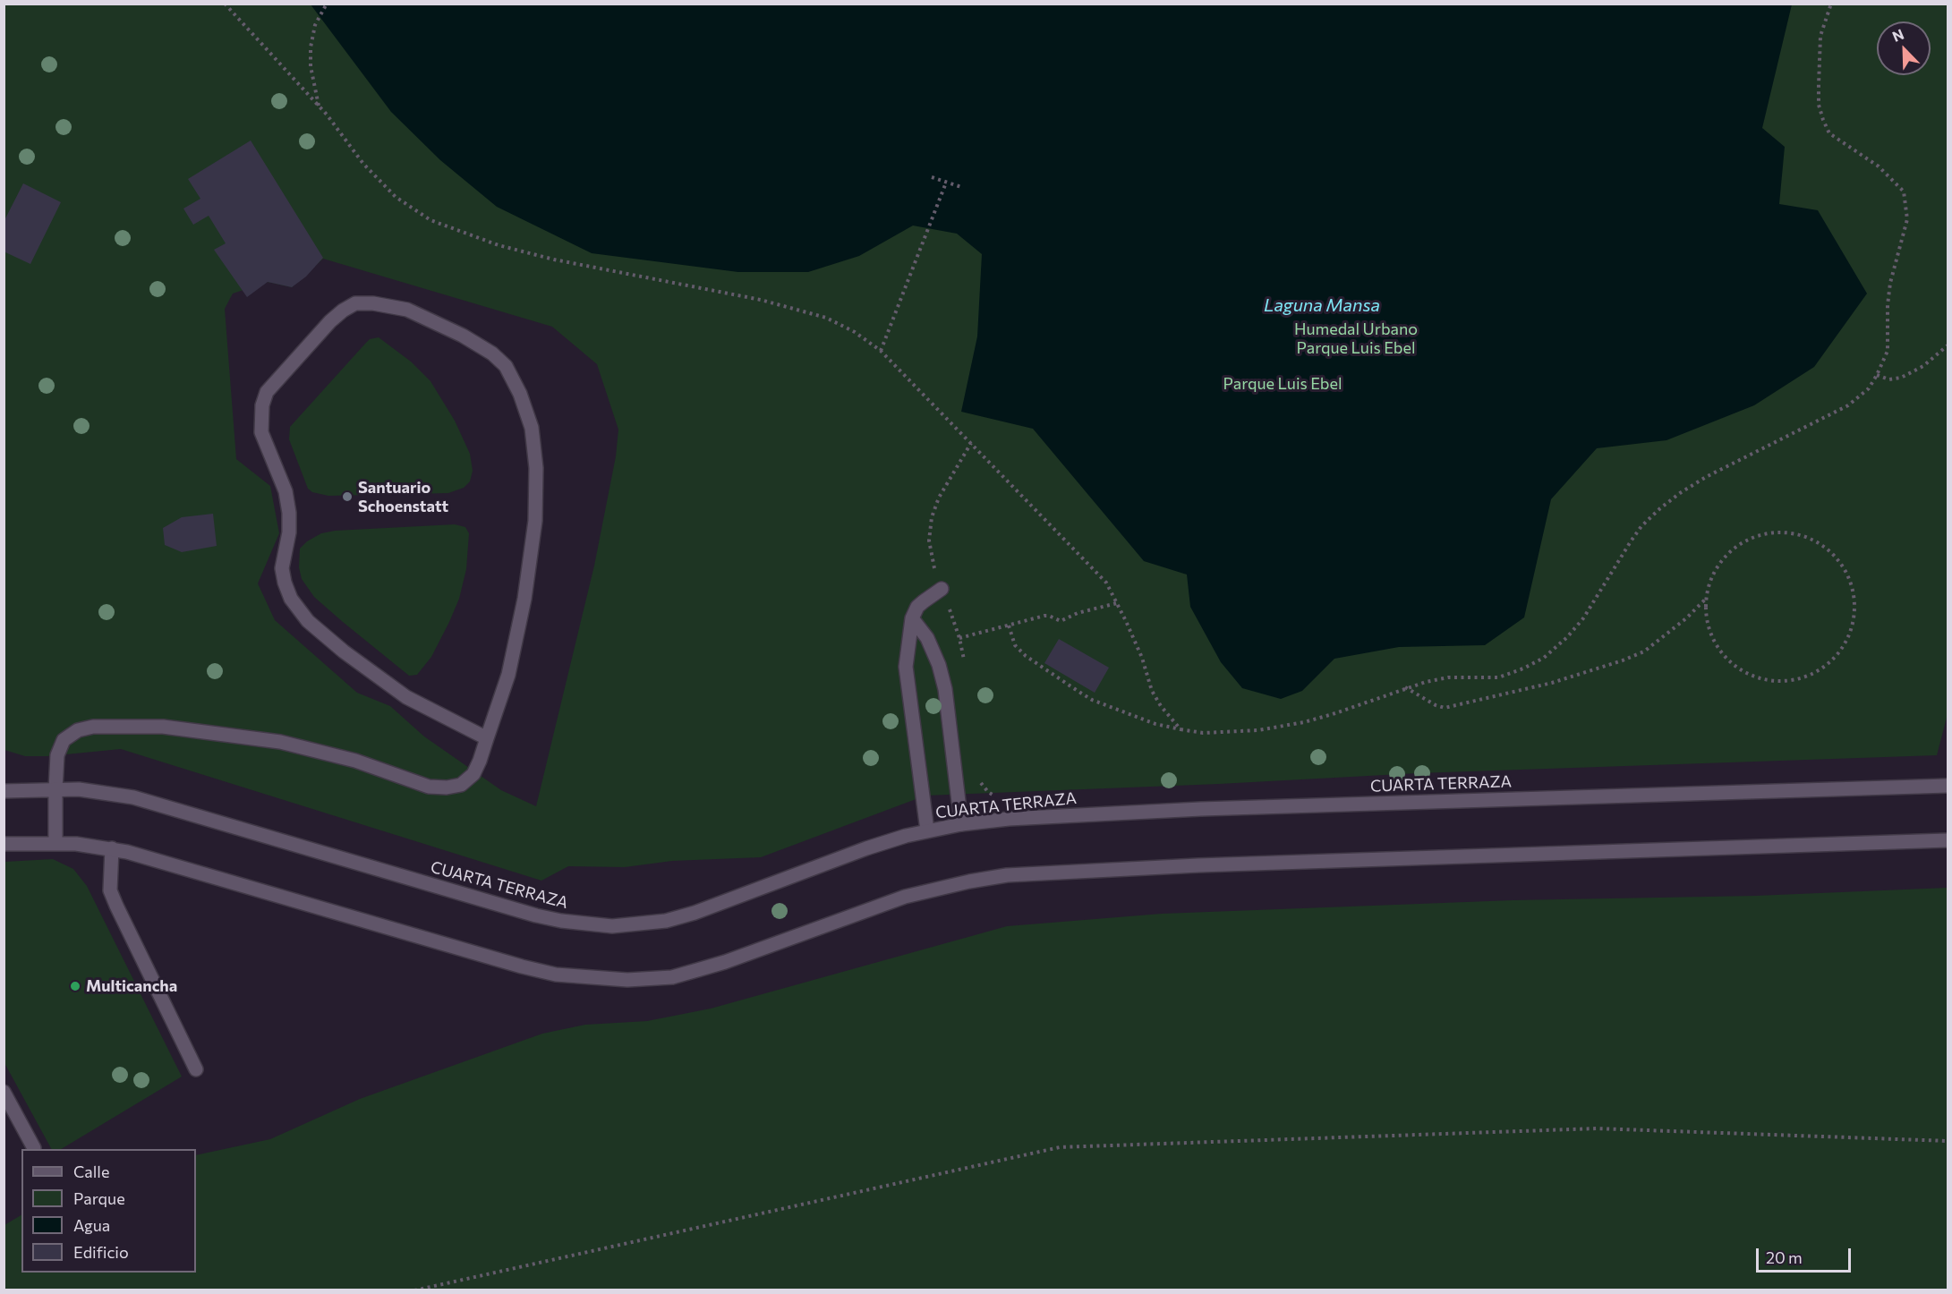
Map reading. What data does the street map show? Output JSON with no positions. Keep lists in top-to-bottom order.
{
  "streets": {
    "street": ["CUARTA TERRAZA"]
  },
  "water": ["Laguna Mansa"],
  "parks": ["Humedal Urbano Parque Luis Ebel", "Parque Luis Ebel"],
  "places": ["Santuario Schoenstatt", "Multicancha"],
  "legend": [
    "Calle",
    "Parque",
    "Agua",
    "Edificio"
  ],
  "scale_bar": "20 m",
  "north": "top left"
}
